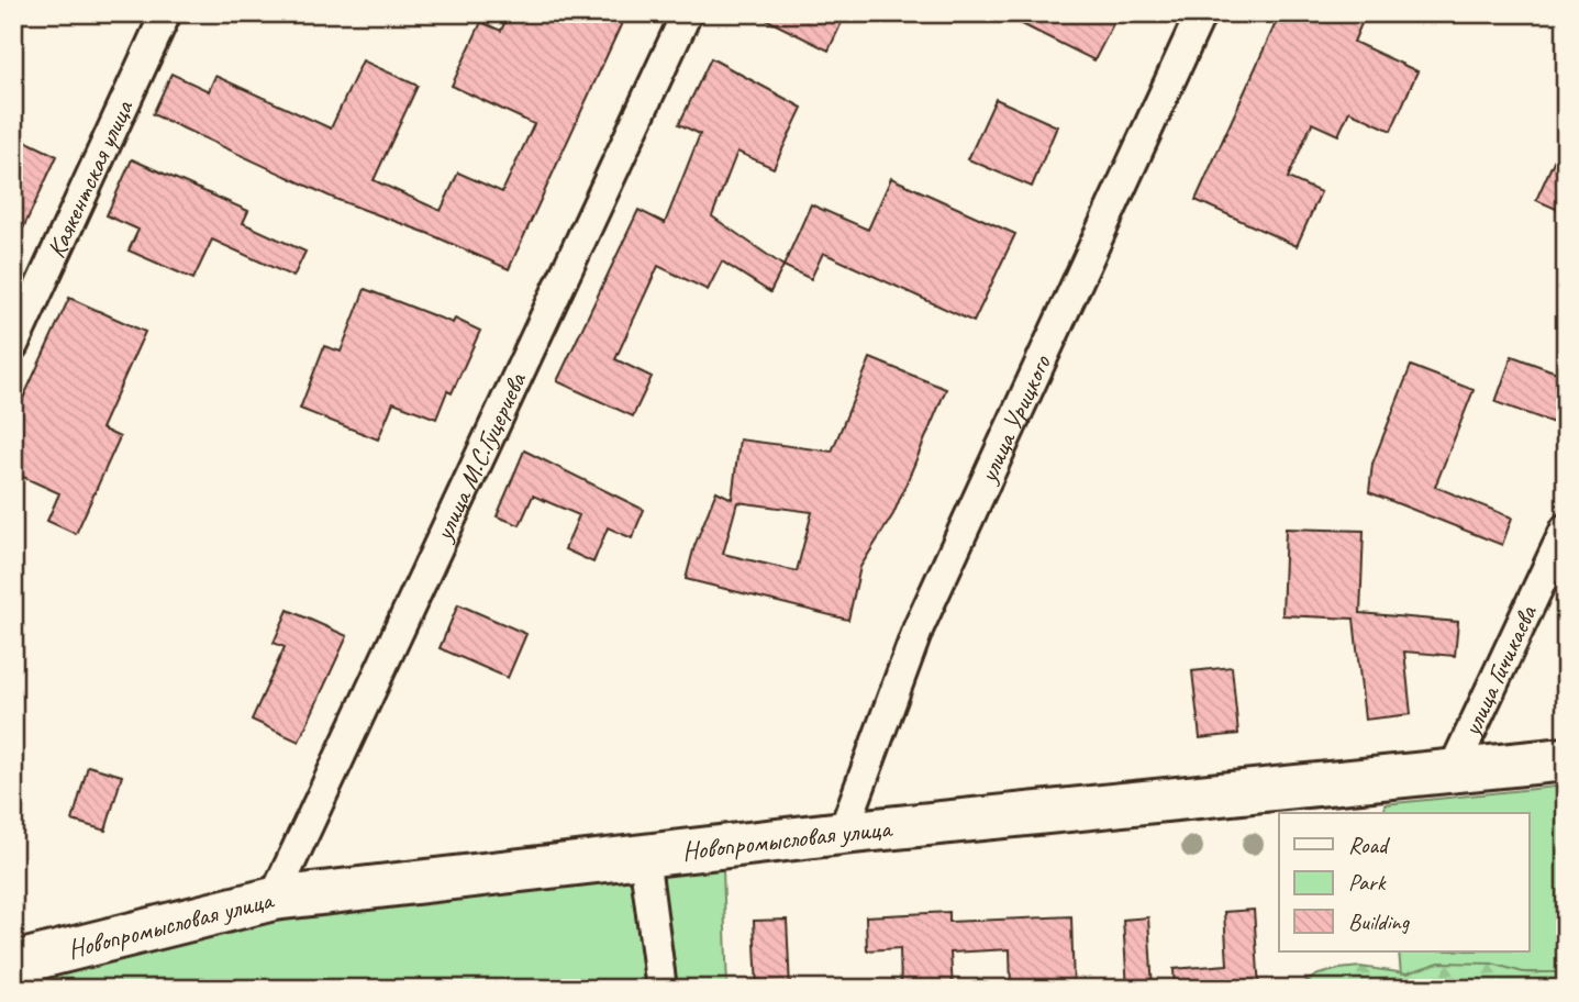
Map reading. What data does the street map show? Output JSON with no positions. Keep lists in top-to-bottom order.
{
  "streets": {
    "main road": ["Новопромысловая улица"],
    "street": [
      "Каякентская улица",
      "улица Урицкого",
      "улица М.С.Гуцериева",
      "улица Гичикаева"
    ]
  },
  "crossings": [
    ["улица Урицкого", "Новопромысловая улица"],
    ["улица М.С.Гуцериева", "Новопромысловая улица"],
    ["улица Гичикаева", "Новопромысловая улица"]
  ],
  "legend": ["Road", "Park", "Building"]
}
